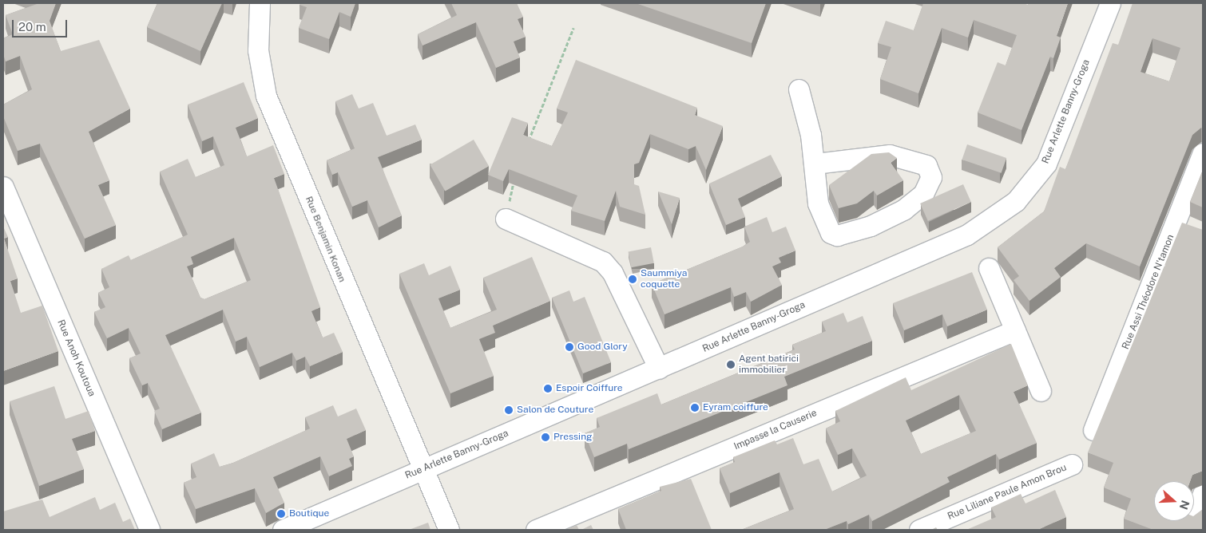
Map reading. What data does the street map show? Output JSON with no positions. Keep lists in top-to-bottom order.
{
  "streets": {
    "street": [
      "Rue Arlette Banny-Groga",
      "Rue Benjamin Konan",
      "Rue Assi Théodore N'tamon",
      "Rue Anoh Koutoua",
      "Impasse la Causerie",
      "Rue Liliane Paule Amon Brou"
    ]
  },
  "crossings": [
    ["Rue Arlette Banny-Groga", "Rue Benjamin Konan"]
  ],
  "places": [
    "Saummiya coquette",
    "Good Glory",
    "Agent batirici immobilier",
    "Espoir Coiffure",
    "Eyram coiffure",
    "Salon de Couture",
    "Pressing",
    "Boutique"
  ],
  "scale_bar": "20 m",
  "north": "right"
}
